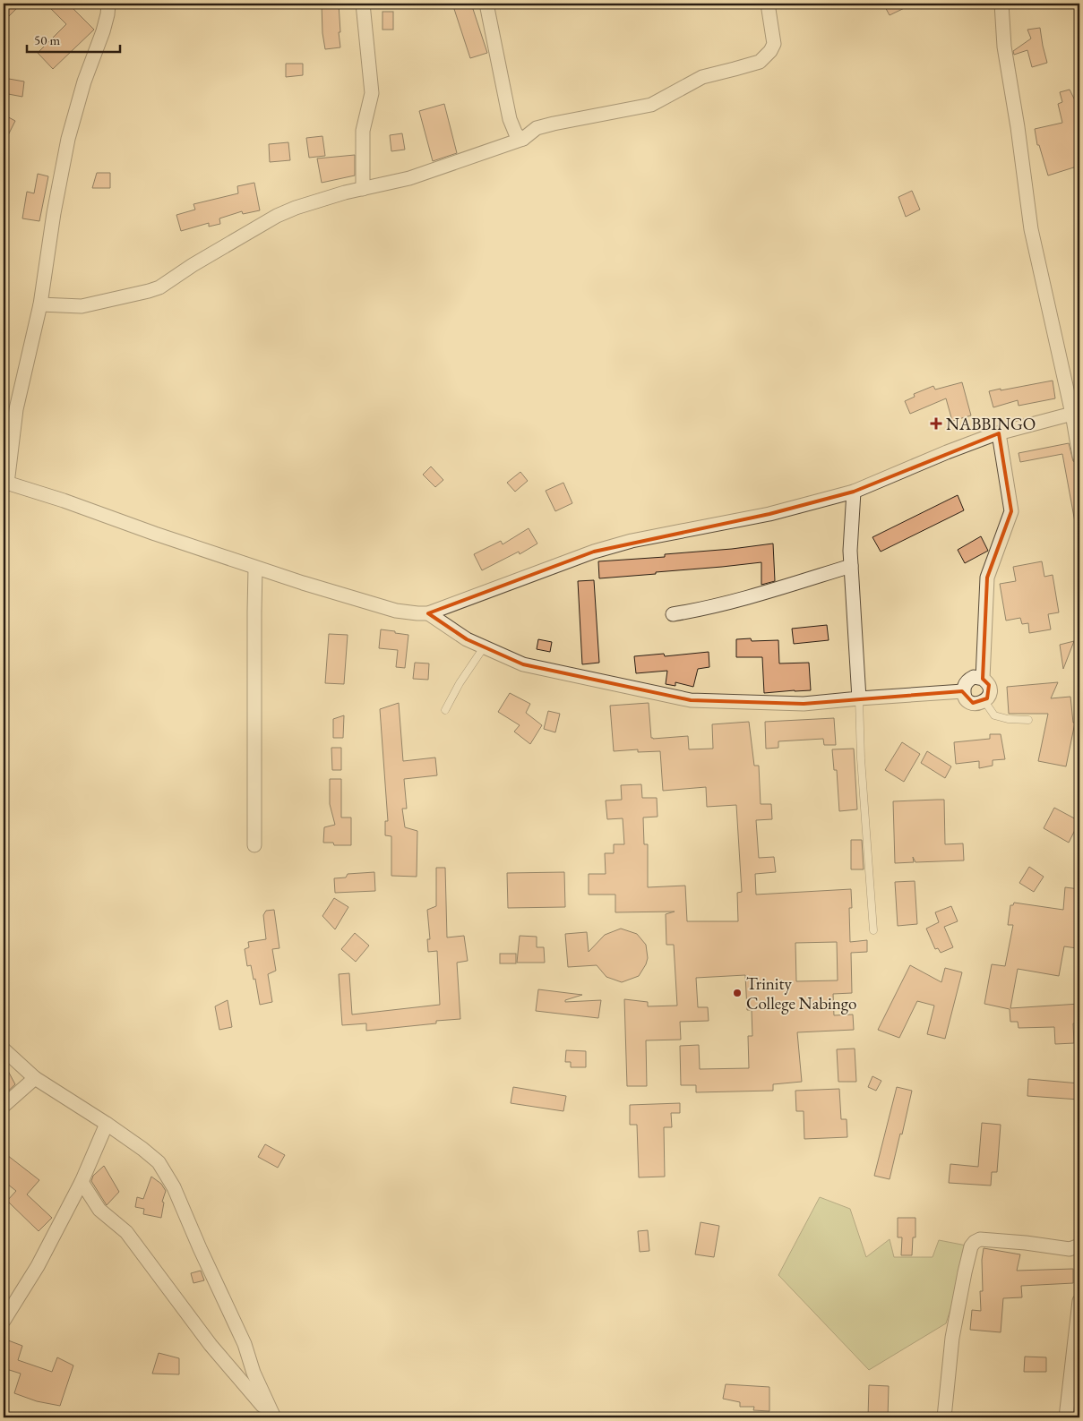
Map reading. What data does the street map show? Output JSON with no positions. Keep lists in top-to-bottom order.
{
  "places": {
    "health": ["NABBINGO"],
    "other": ["Trinity College Nabingo"]
  },
  "scale_bar": "50 m"
}
